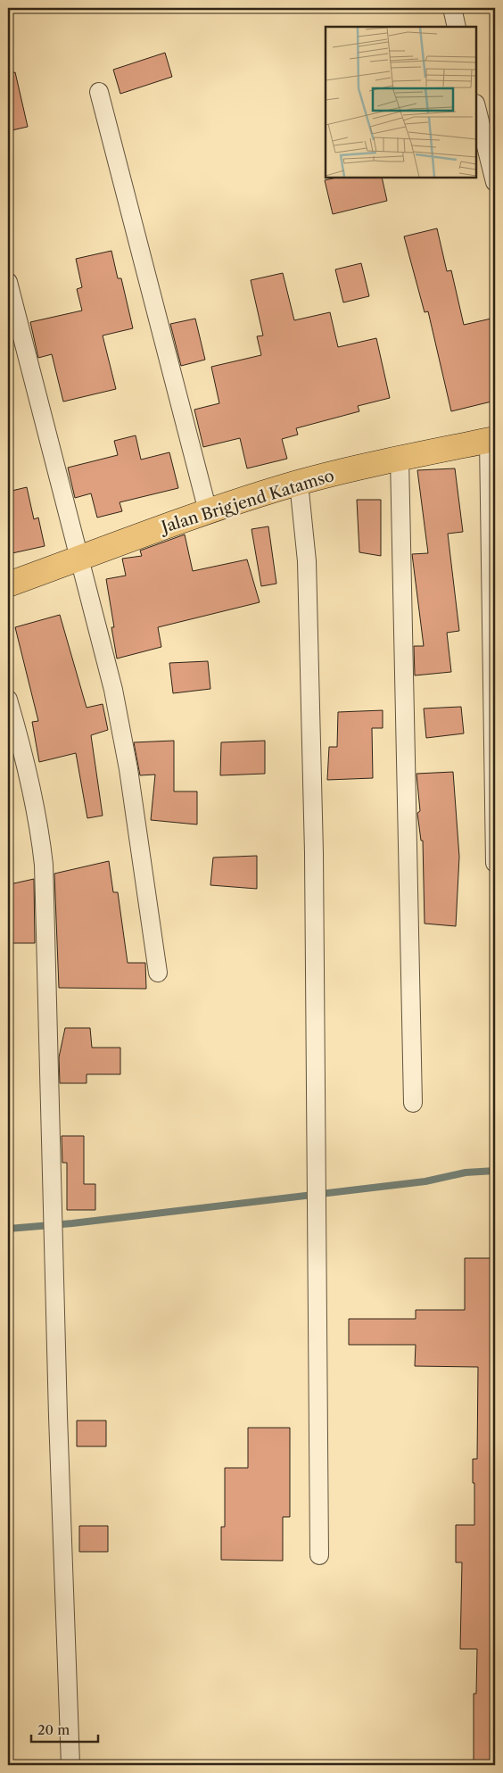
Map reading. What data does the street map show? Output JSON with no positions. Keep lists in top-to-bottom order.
{
  "streets": {
    "highway": ["Jalan Brigjend Katamso"]
  },
  "scale_bar": "20 m"
}
